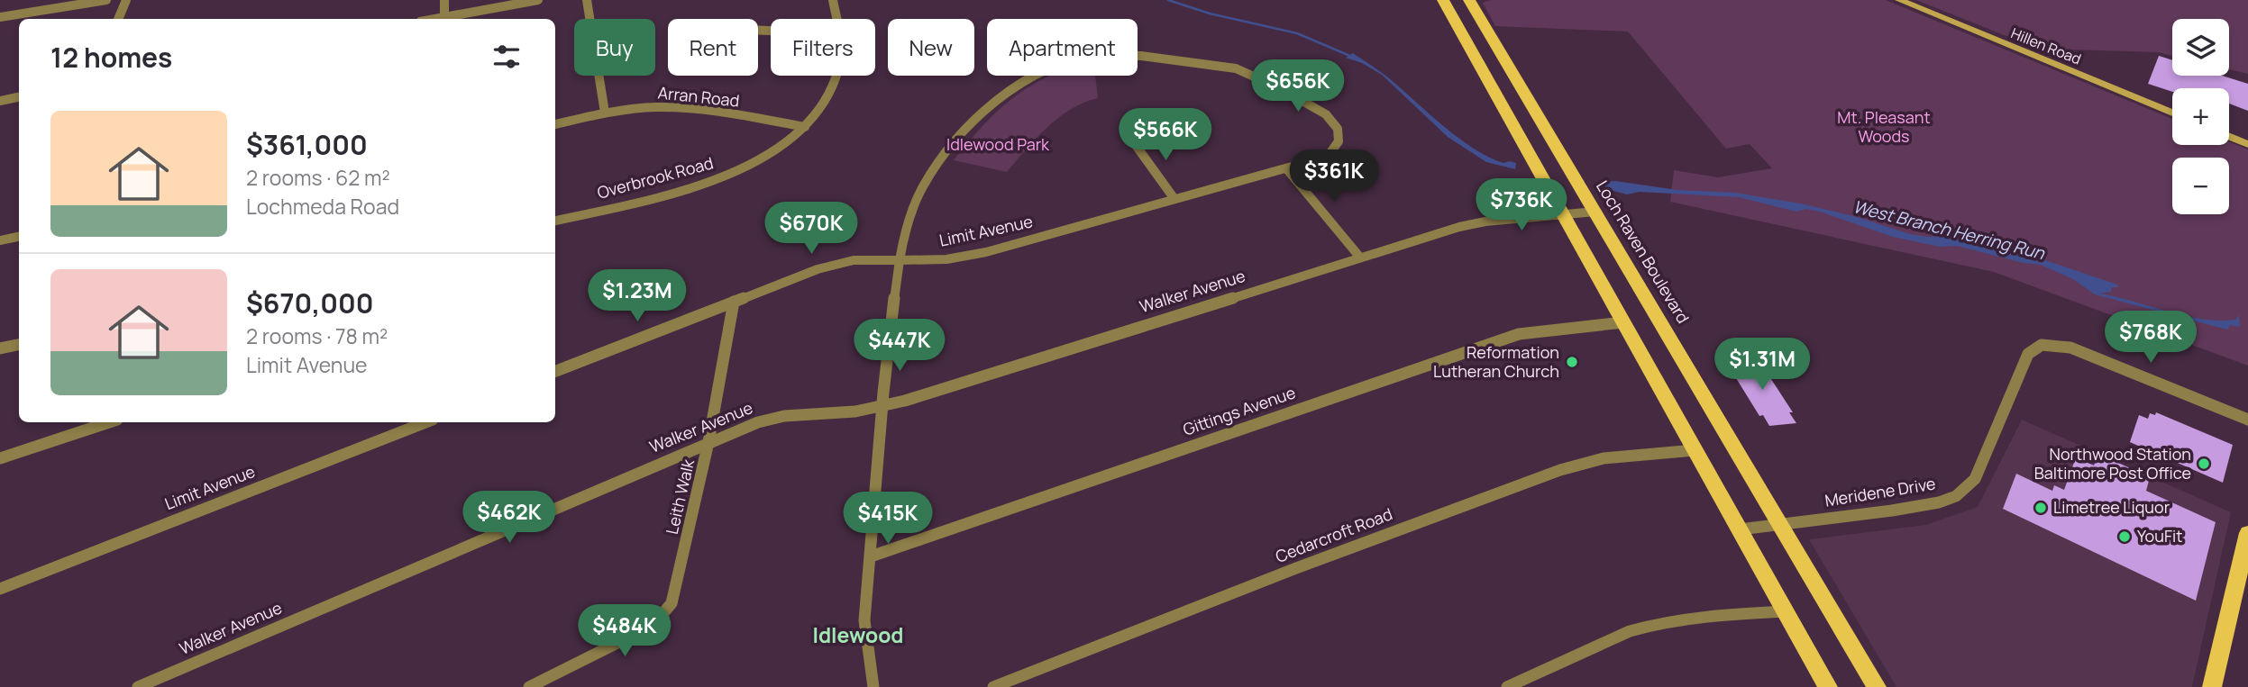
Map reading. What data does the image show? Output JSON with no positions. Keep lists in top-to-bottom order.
{
  "streets": {
    "main road": ["Loch Raven Boulevard"],
    "street": [
      "Hillen Road",
      "Arran Road",
      "Overbrook Road",
      "Limit Avenue",
      "Walker Avenue",
      "Gittings Avenue",
      "Meridene Drive",
      "Leith Walk",
      "Cedarcroft Road"
    ]
  },
  "crossings": [
    ["Arran Road", "Overbrook Road"],
    ["Limit Avenue", "Leith Walk"],
    ["Loch Raven Boulevard", "Walker Avenue"],
    ["Loch Raven Boulevard", "Meridene Drive"],
    ["Walker Avenue", "Leith Walk"]
  ],
  "districts": ["Idlewood"],
  "water": ["West Branch Herring Run"],
  "parks": ["Mt. Pleasant Woods", "Idlewood Park"],
  "places": [
    "Reformation Lutheran Church",
    "Northwood Station Baltimore Post Office",
    "Limetree Liquor",
    "YouFit"
  ],
  "page": {
    "map_buttons": ["+", "−"],
    "chip": [
      "Buy",
      "Rent",
      "Filters",
      "New",
      "Apartment"
    ],
    "heading": "12 homes",
    "price": [
      "$656K",
      "$566K",
      "$361K",
      "$736K",
      "$670K",
      "$1.23M",
      "$768K",
      "$447K",
      "$1.31M",
      "$462K",
      "$415K",
      "$484K"
    ],
    "list": [
      {
        "name": "$361,000",
        "note": "2 rooms · 62 m² · Lochmeda Road"
      },
      {
        "name": "$670,000",
        "note": "2 rooms · 78 m² · Limit Avenue"
      }
    ]
  }
}
